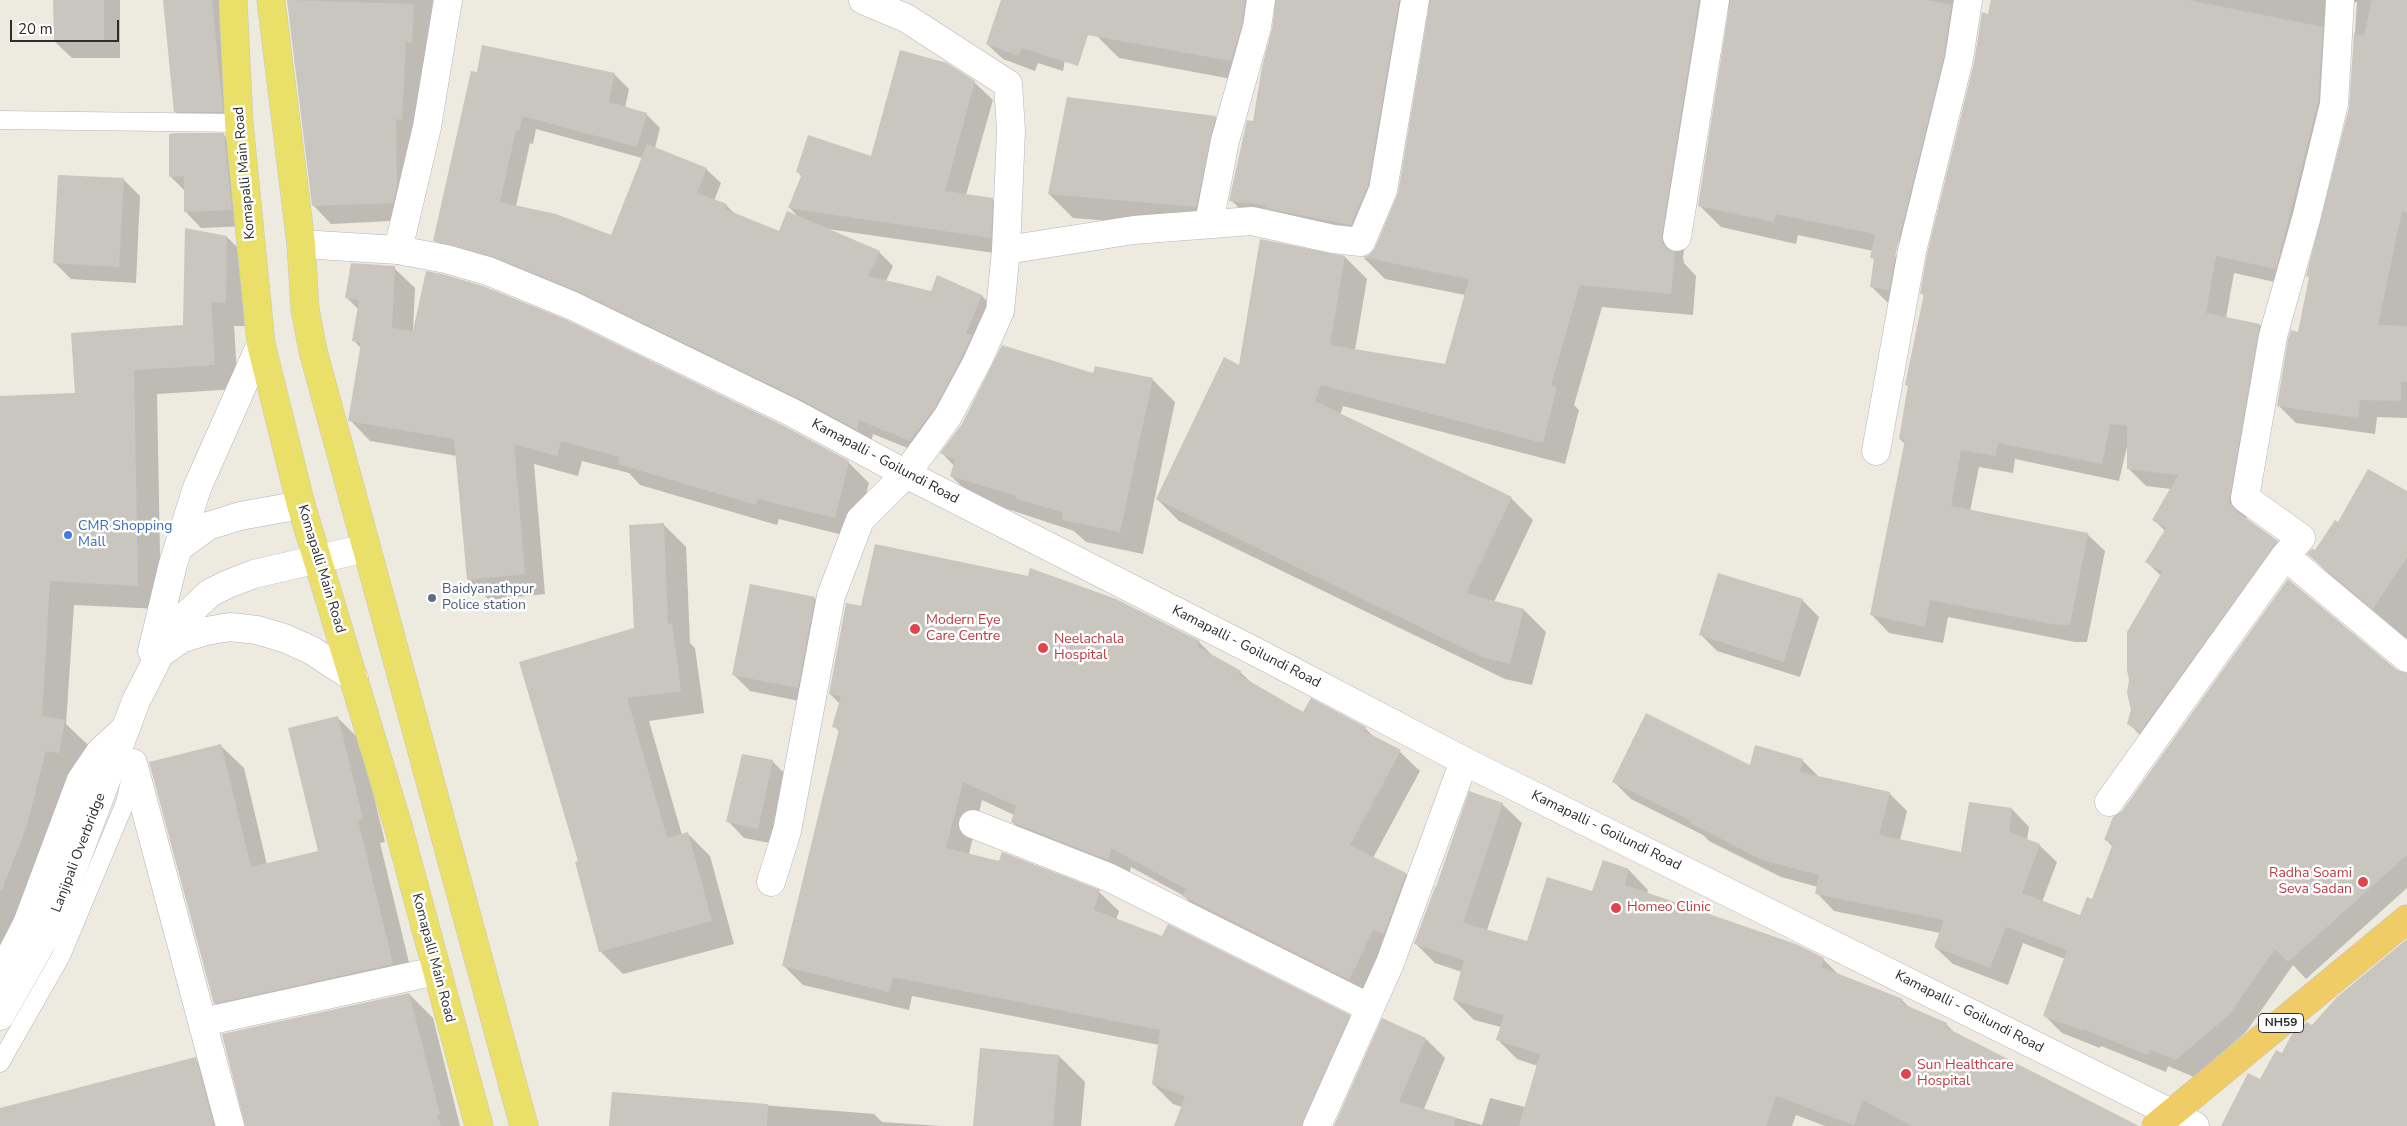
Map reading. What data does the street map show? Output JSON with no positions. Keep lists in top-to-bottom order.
{
  "streets": {
    "highway": ["NH59"],
    "main road": ["Komapalli Main Road"],
    "street": ["Kamapalli - Goilundi Road", "Lanjipali Overbridge"]
  },
  "crossings": [
    ["Kamapalli - Goilundi Road", "NH59"]
  ],
  "places": [
    "CMR Shopping Mall",
    "Baidyanathpur Police station",
    "Modern Eye Care Centre",
    "Neelachala Hospital",
    "Radha Soami Seva Sadan",
    "Homeo Clinic",
    "Sun Healthcare Hospital"
  ],
  "scale_bar": "20 m"
}
